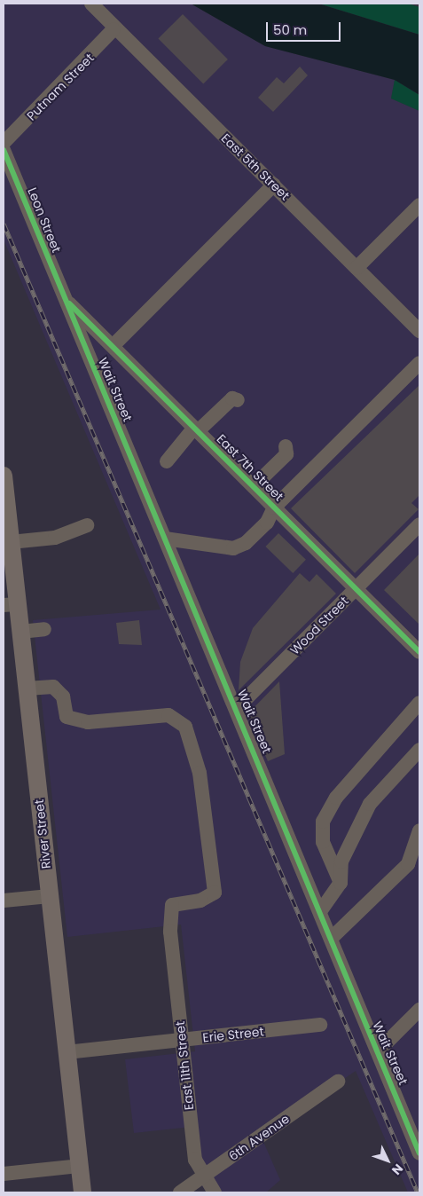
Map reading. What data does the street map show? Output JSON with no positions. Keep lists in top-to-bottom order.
{
  "streets": {
    "main road": ["River Street"],
    "street": [
      "Putnam Street",
      "East 5th Street",
      "Leon Street",
      "Wait Street",
      "East 7th Street",
      "Wood Street",
      "Erie Street",
      "East 11th Street",
      "6th Avenue"
    ]
  },
  "crossings": [
    ["Putnam Street", "East 5th Street"],
    ["Leon Street", "Wait Street"],
    ["Leon Street", "East 7th Street"],
    ["Wait Street", "East 7th Street"],
    ["Wait Street", "Wood Street"],
    ["East 7th Street", "Wood Street"],
    ["River Street", "Erie Street"],
    ["River Street", "East 11th Street"],
    ["Erie Street", "East 11th Street"],
    ["East 11th Street", "6th Avenue"]
  ],
  "scale_bar": "50 m",
  "north": "bottom right"
}
